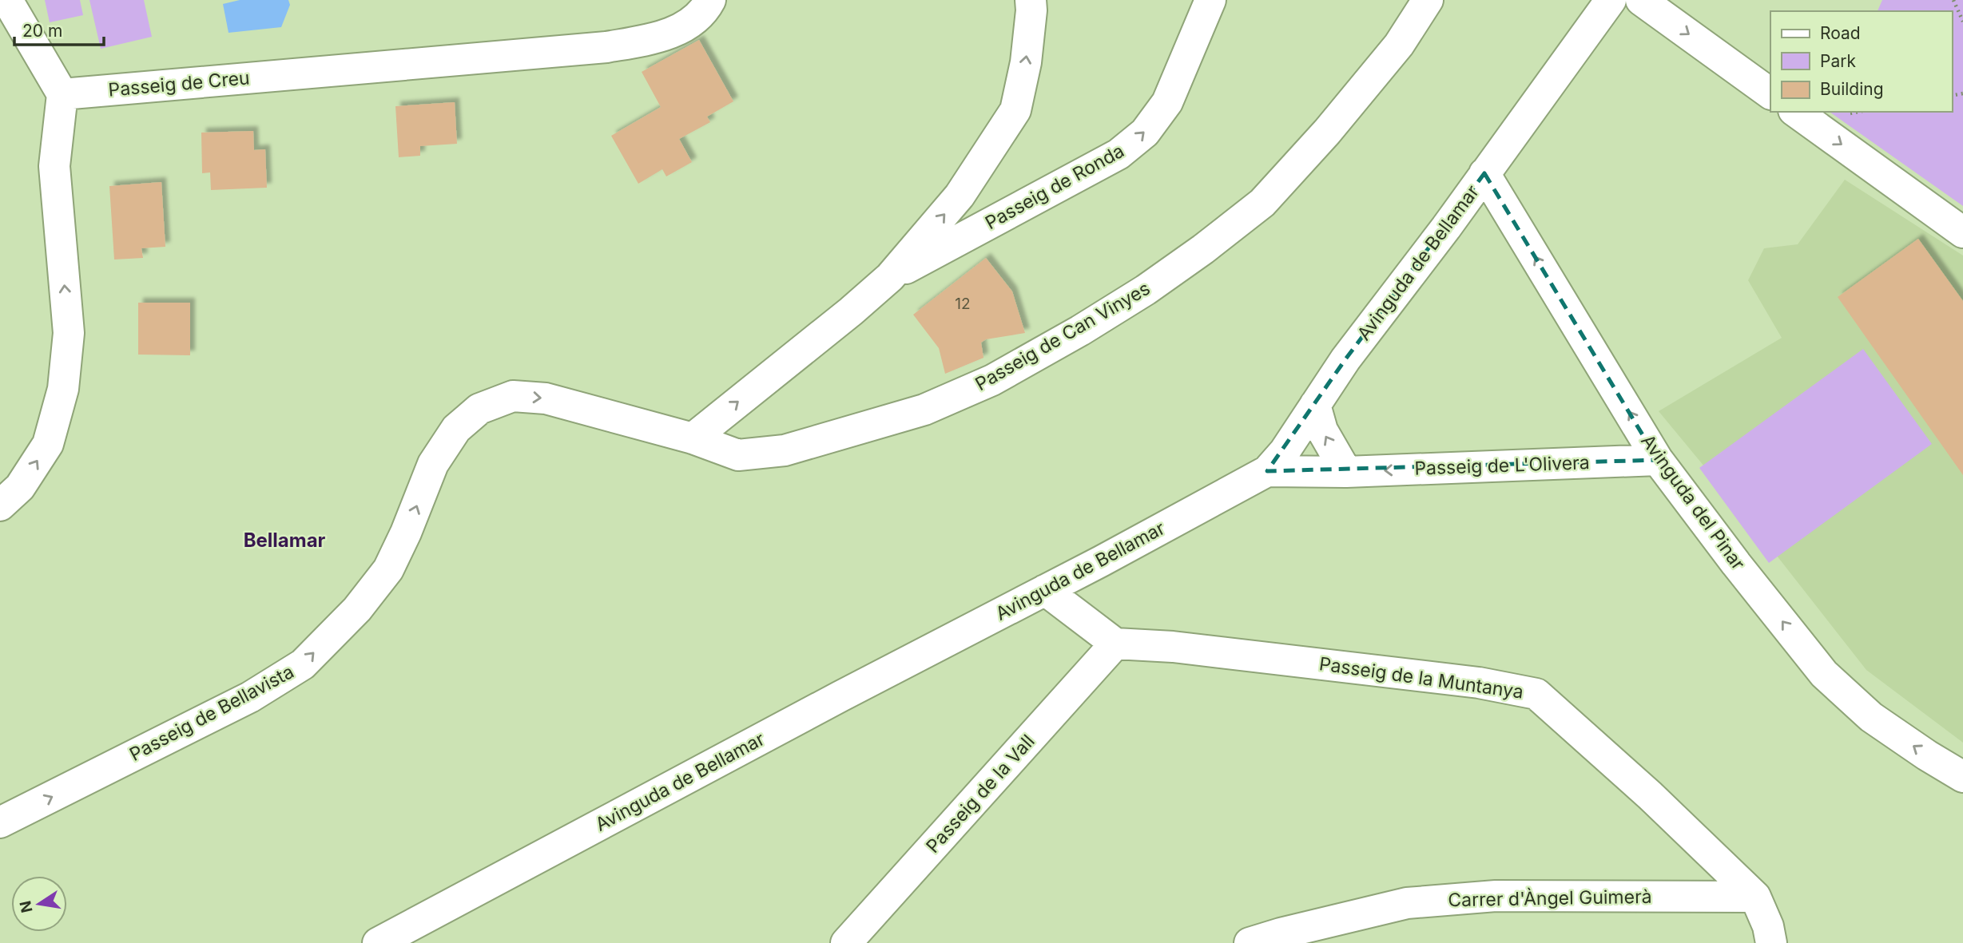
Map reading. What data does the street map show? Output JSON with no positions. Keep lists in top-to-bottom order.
{
  "streets": {
    "street": [
      "Passeig de Creu",
      "Passeig de Ronda",
      "Avinguda de Bellamar",
      "Passeig de Can Vinyes",
      "Passeig de L'Olivera",
      "Avinguda del Pinar",
      "Passeig de la Muntanya",
      "Passeig de Bellavista",
      "Passeig de la Vall",
      "Carrer d'Àngel Guimerà"
    ]
  },
  "crossings": [
    ["Avinguda de Bellamar", "Passeig de L'Olivera"],
    ["Avinguda de Bellamar", "Avinguda del Pinar"],
    ["Passeig de Can Vinyes", "Passeig de Bellavista"],
    ["Passeig de L'Olivera", "Avinguda del Pinar"],
    ["Passeig de la Muntanya", "Passeig de la Vall"],
    ["Passeig de la Muntanya", "Carrer d'Àngel Guimerà"]
  ],
  "one_way": [
    "Passeig de Ronda",
    "Passeig de L'Olivera",
    "Avinguda del Pinar",
    "Passeig de Bellavista"
  ],
  "districts": ["Bellamar"],
  "house_numbers": ["12"],
  "legend": ["Road", "Park", "Building"],
  "scale_bar": "20 m",
  "north": "left"
}
